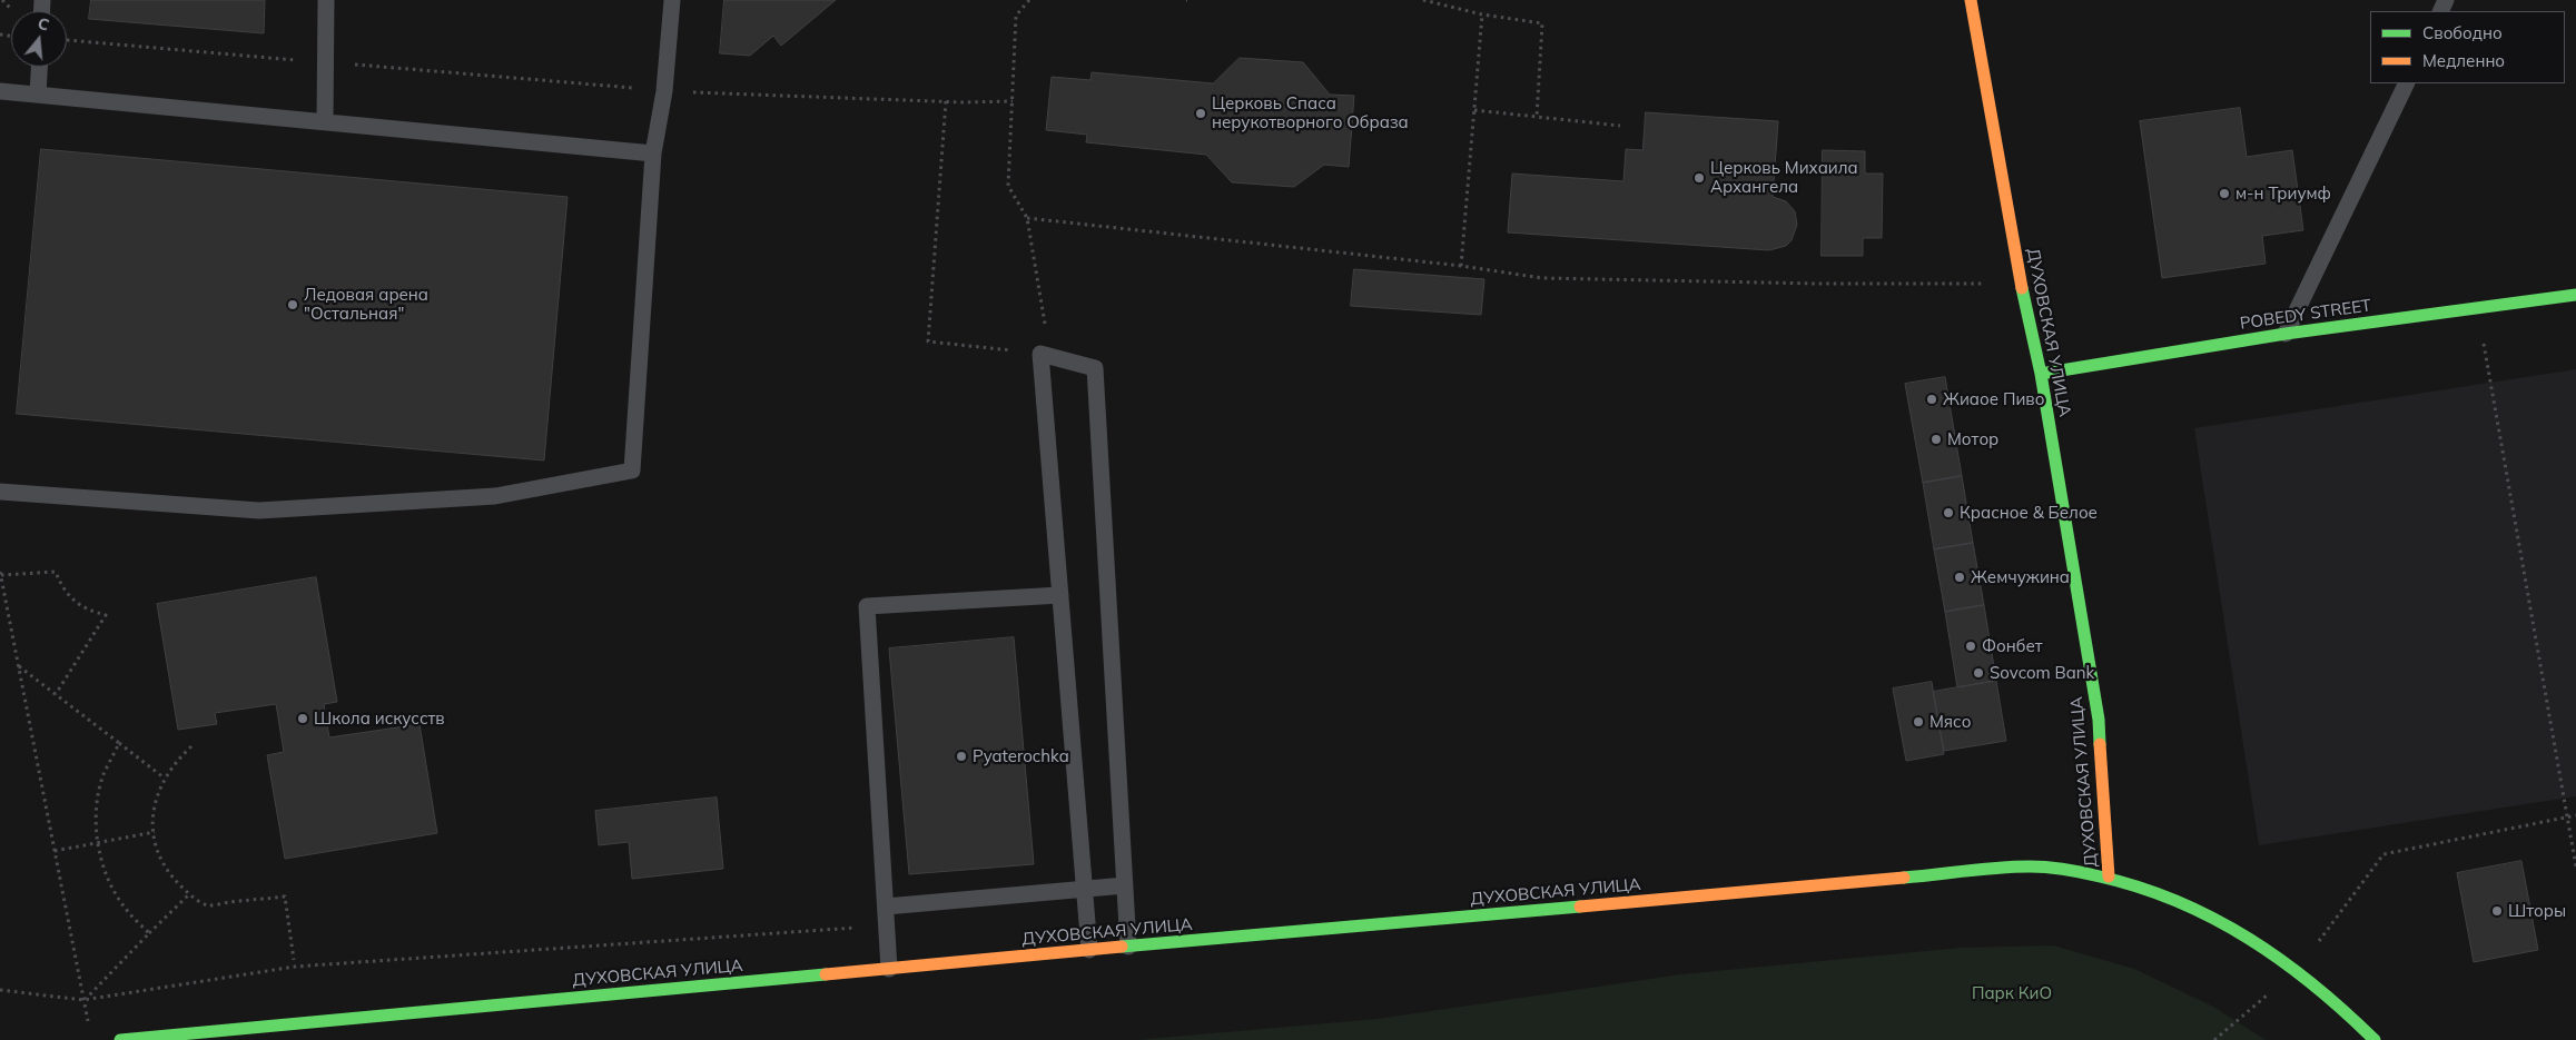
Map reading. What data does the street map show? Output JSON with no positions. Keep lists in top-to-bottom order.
{
  "streets": {
    "street": ["POBEDY STREET", "ДУХОВСКАЯ УЛИЦА"]
  },
  "crossings": [
    ["POBEDY STREET", "ДУХОВСКАЯ УЛИЦА"]
  ],
  "parks": ["Парк КиО"],
  "places": [
    "Церковь Спаса нерукотворного Образа",
    "Церковь Михаила Архангела",
    "м-н Триумф",
    "Ледовая арена \"Остальная\"",
    "Жиаое Пиво",
    "Мотор",
    "Красное & Белое",
    "Жемчужина",
    "Фонбет",
    "Sovcom Bank",
    "Школа искусств",
    "Мясо",
    "Pyaterochka",
    "Шторы"
  ],
  "legend": ["Свободно", "Медленно"],
  "north": "top"
}
